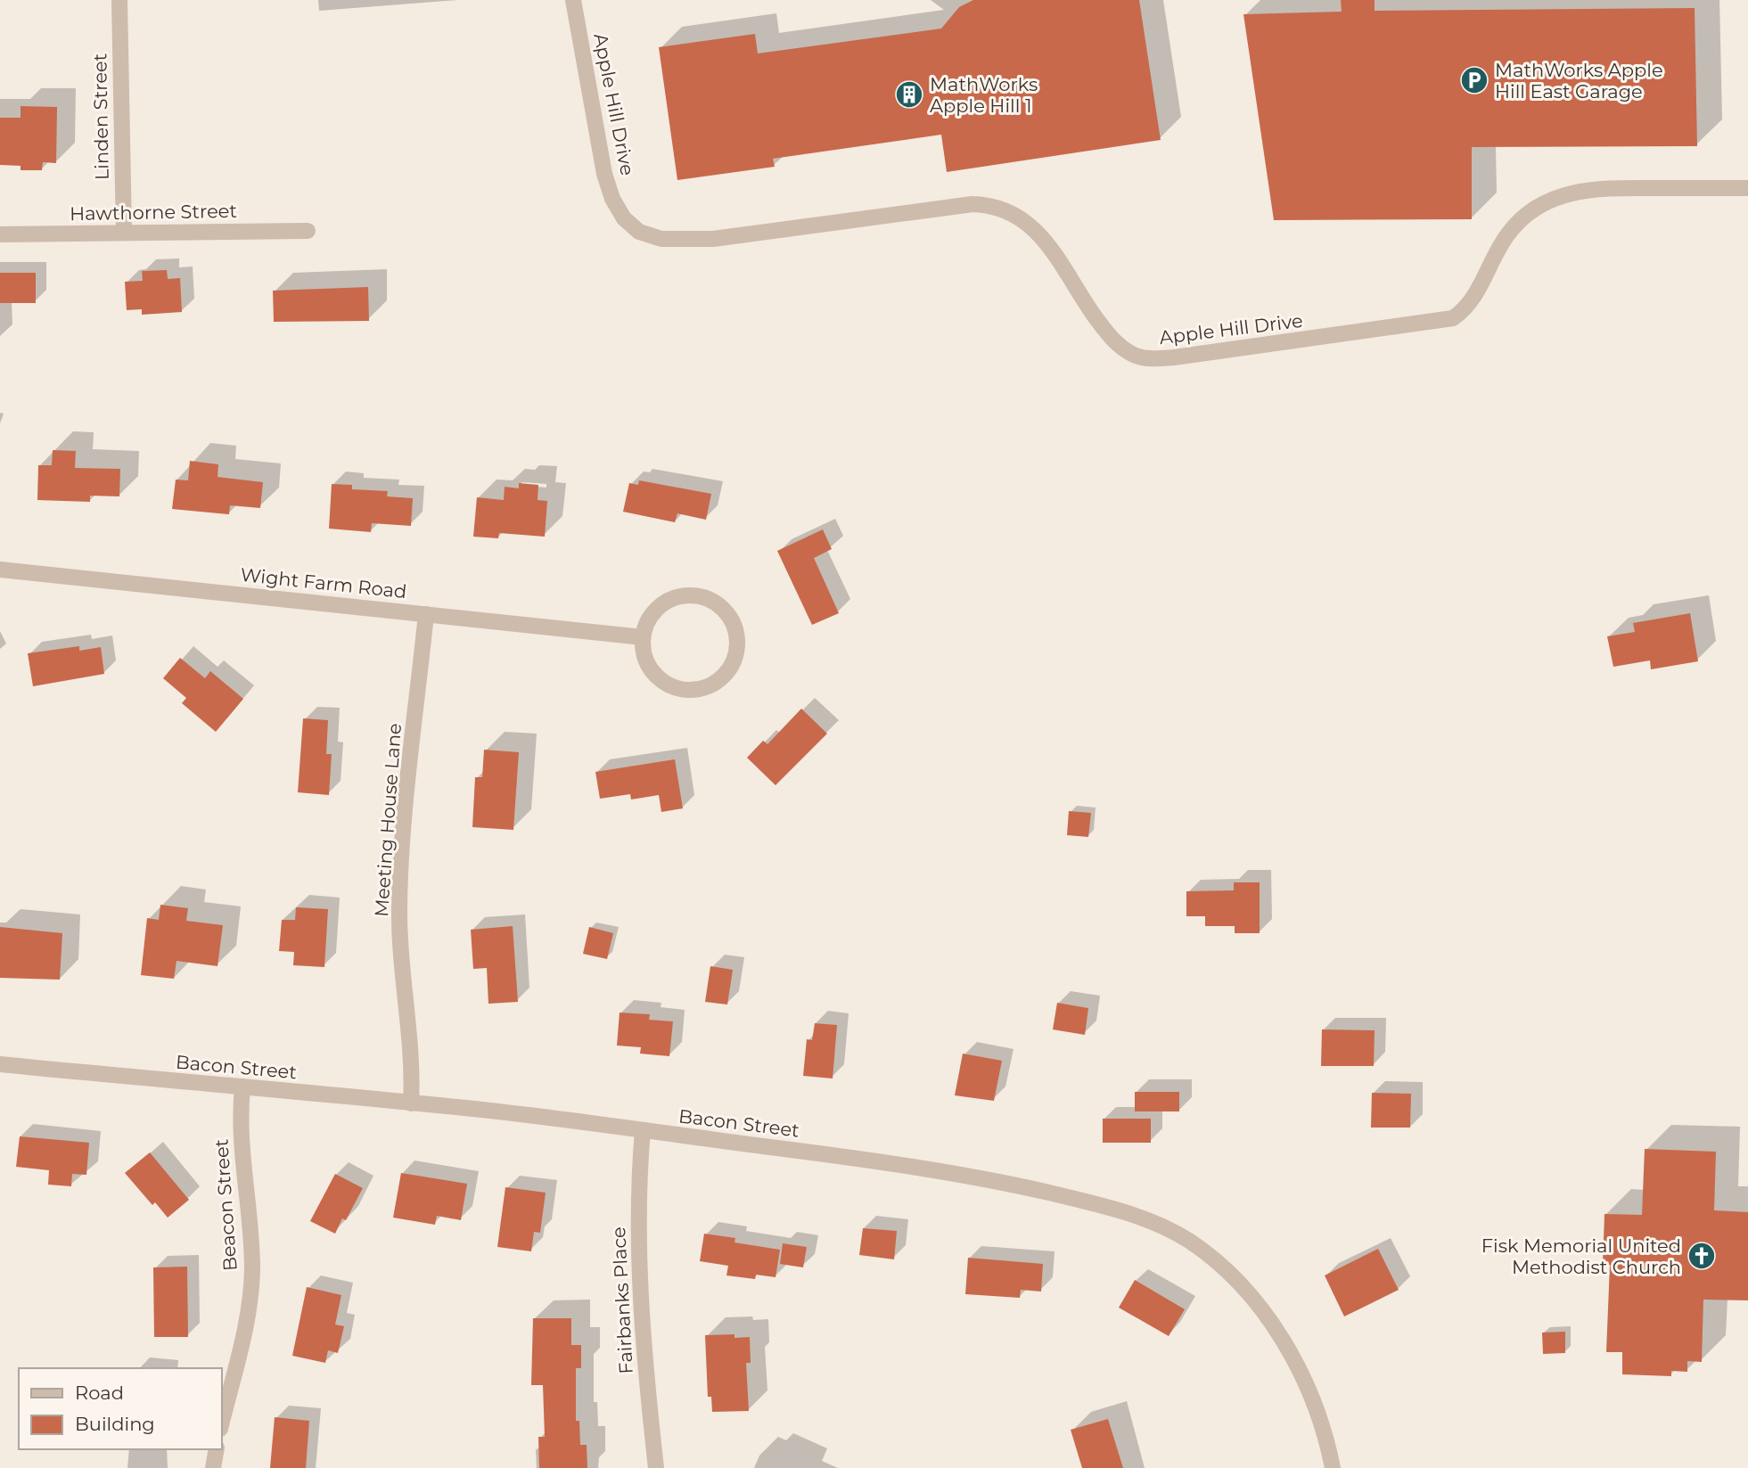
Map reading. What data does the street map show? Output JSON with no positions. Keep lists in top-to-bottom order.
{
  "streets": {
    "street": [
      "Apple Hill Drive",
      "Linden Street",
      "Hawthorne Street",
      "Wight Farm Road",
      "Meeting House Lane",
      "Bacon Street",
      "Beacon Street",
      "Fairbanks Place"
    ]
  },
  "crossings": [
    ["Linden Street", "Hawthorne Street"],
    ["Wight Farm Road", "Meeting House Lane"],
    ["Meeting House Lane", "Bacon Street"],
    ["Bacon Street", "Beacon Street"],
    ["Bacon Street", "Fairbanks Place"]
  ],
  "places": {
    "parking": ["MathWorks Apple Hill East Garage"],
    "building": ["MathWorks Apple Hill 1"],
    "church": ["Fisk Memorial United Methodist Church"]
  },
  "legend": ["Road", "Building"]
}
